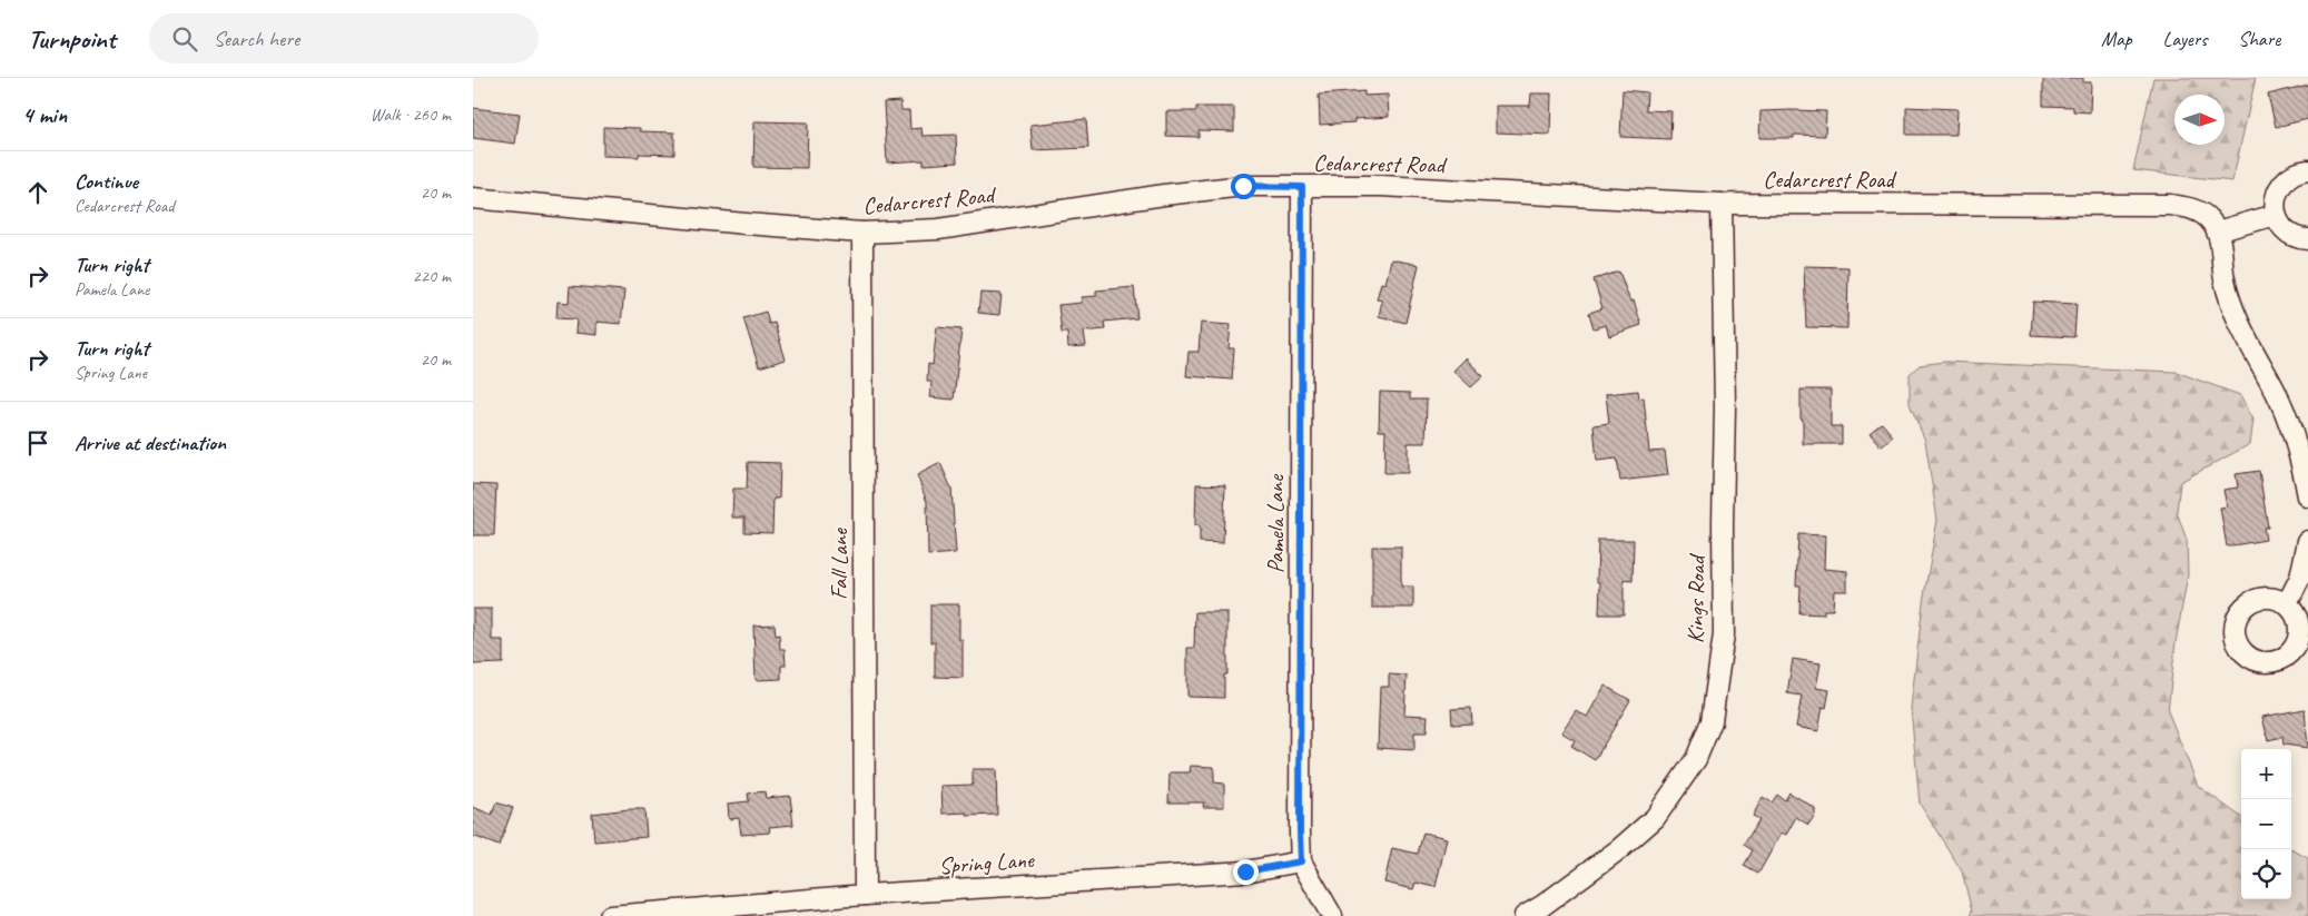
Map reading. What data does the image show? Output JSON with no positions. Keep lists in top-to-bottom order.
{
  "streets": {
    "street": [
      "Cedarcrest Road",
      "Pamela Lane",
      "Fall Lane",
      "Kings Road",
      "Spring Lane"
    ]
  },
  "crossings": [
    ["Cedarcrest Road", "Pamela Lane"],
    ["Cedarcrest Road", "Fall Lane"],
    ["Cedarcrest Road", "Kings Road"],
    ["Pamela Lane", "Spring Lane"],
    ["Fall Lane", "Spring Lane"]
  ],
  "north": "right",
  "page": {
    "header": "Turnpoint",
    "search": "Search here",
    "nav": ["Map", "Layers", "Share"],
    "heading": ["4 min", "Walk · 260 m"],
    "list": [
      ["Continue", "Cedarcrest Road", "20 m"],
      ["Turn right", "Pamela Lane", "220 m"],
      ["Turn right", "Spring Lane", "20 m"],
      "Arrive at destination"
    ],
    "map_buttons": ["+", "−"]
  }
}
